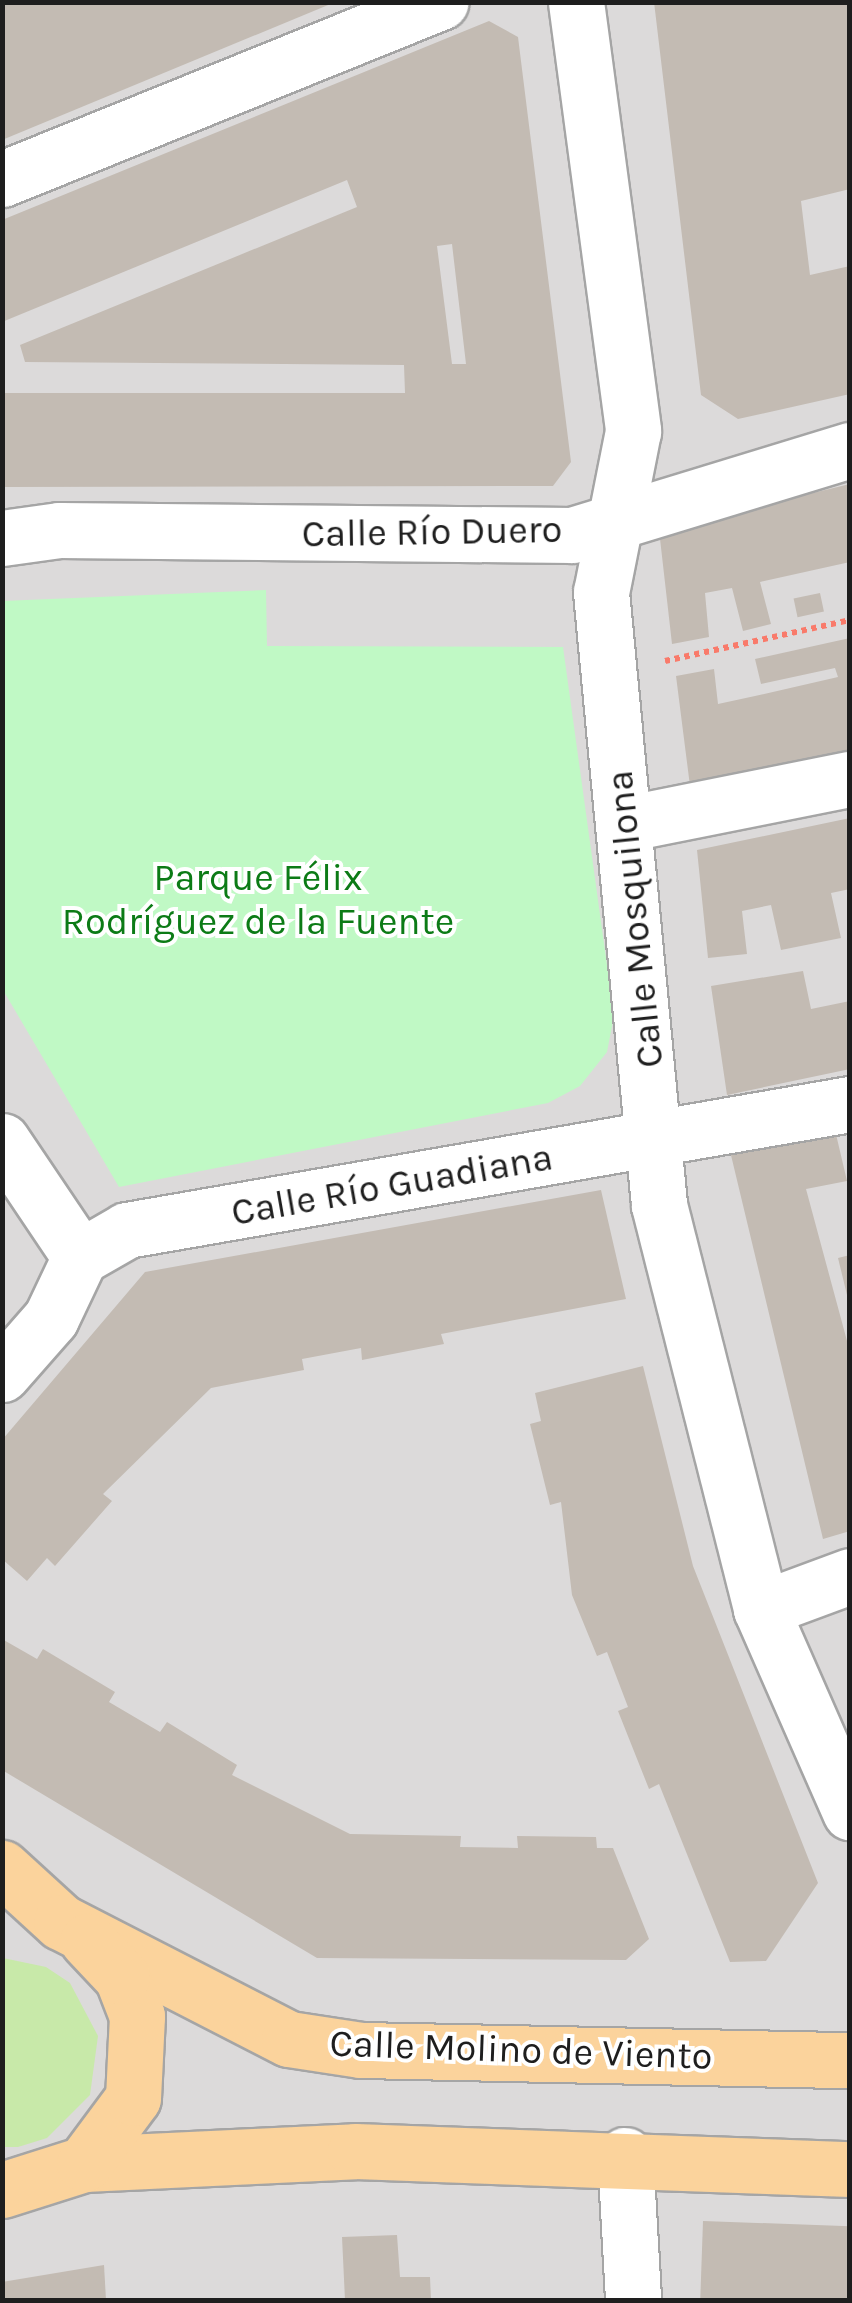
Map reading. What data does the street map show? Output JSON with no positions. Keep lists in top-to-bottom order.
{
  "streets": {
    "main road": ["Calle Molino de Viento"],
    "street": ["Calle Río Duero", "Calle Mosquilona", "Calle Río Guadiana"]
  },
  "crossings": [
    ["Calle Río Duero", "Calle Mosquilona"],
    ["Calle Mosquilona", "Calle Río Guadiana"]
  ],
  "parks": ["Parque Félix Rodríguez de la Fuente"]
}
